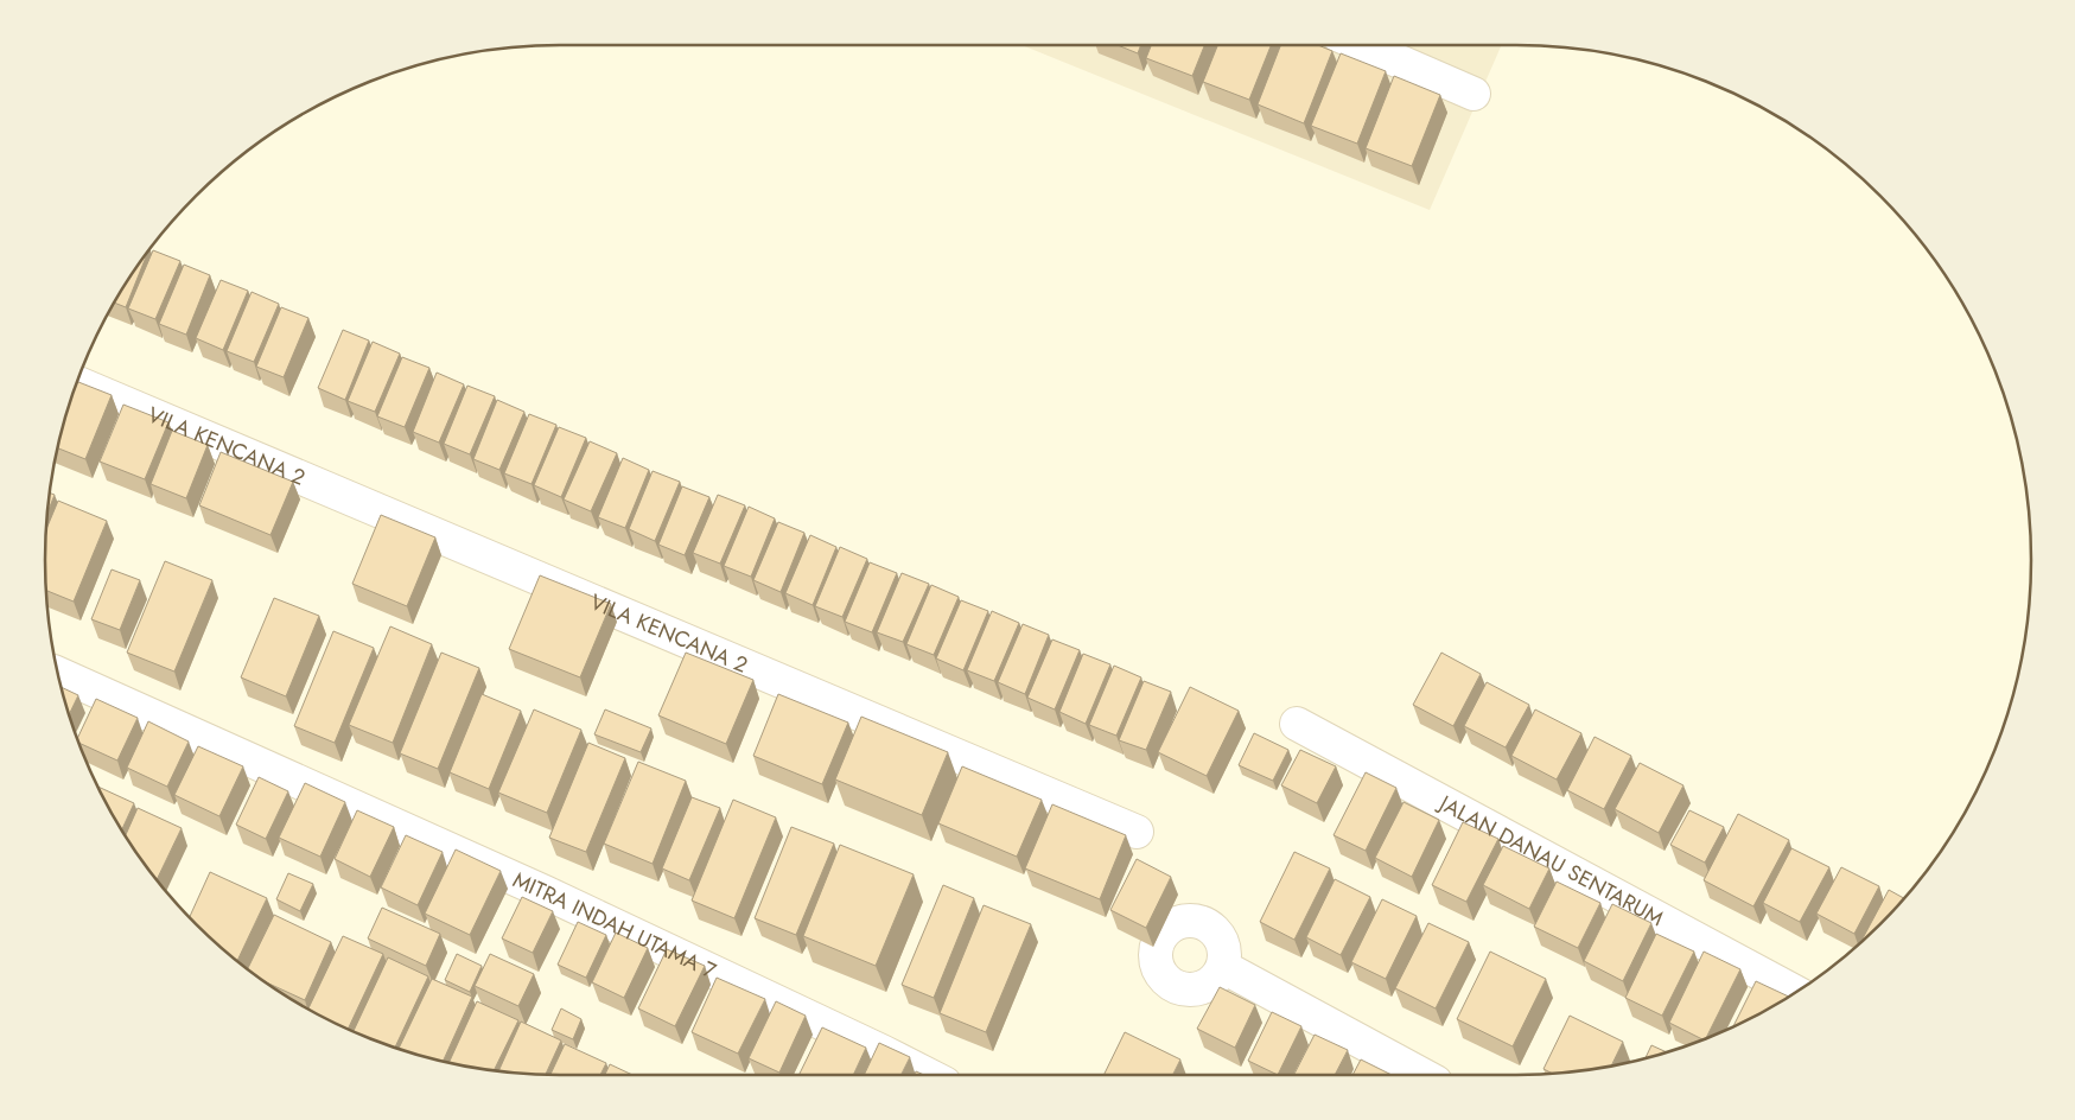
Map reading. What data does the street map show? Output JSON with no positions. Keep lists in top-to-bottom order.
{
  "streets": {
    "street": ["VILA KENCANA 2", "JALAN DANAU SENTARUM", "MITRA INDAH UTAMA 7"]
  }
}
